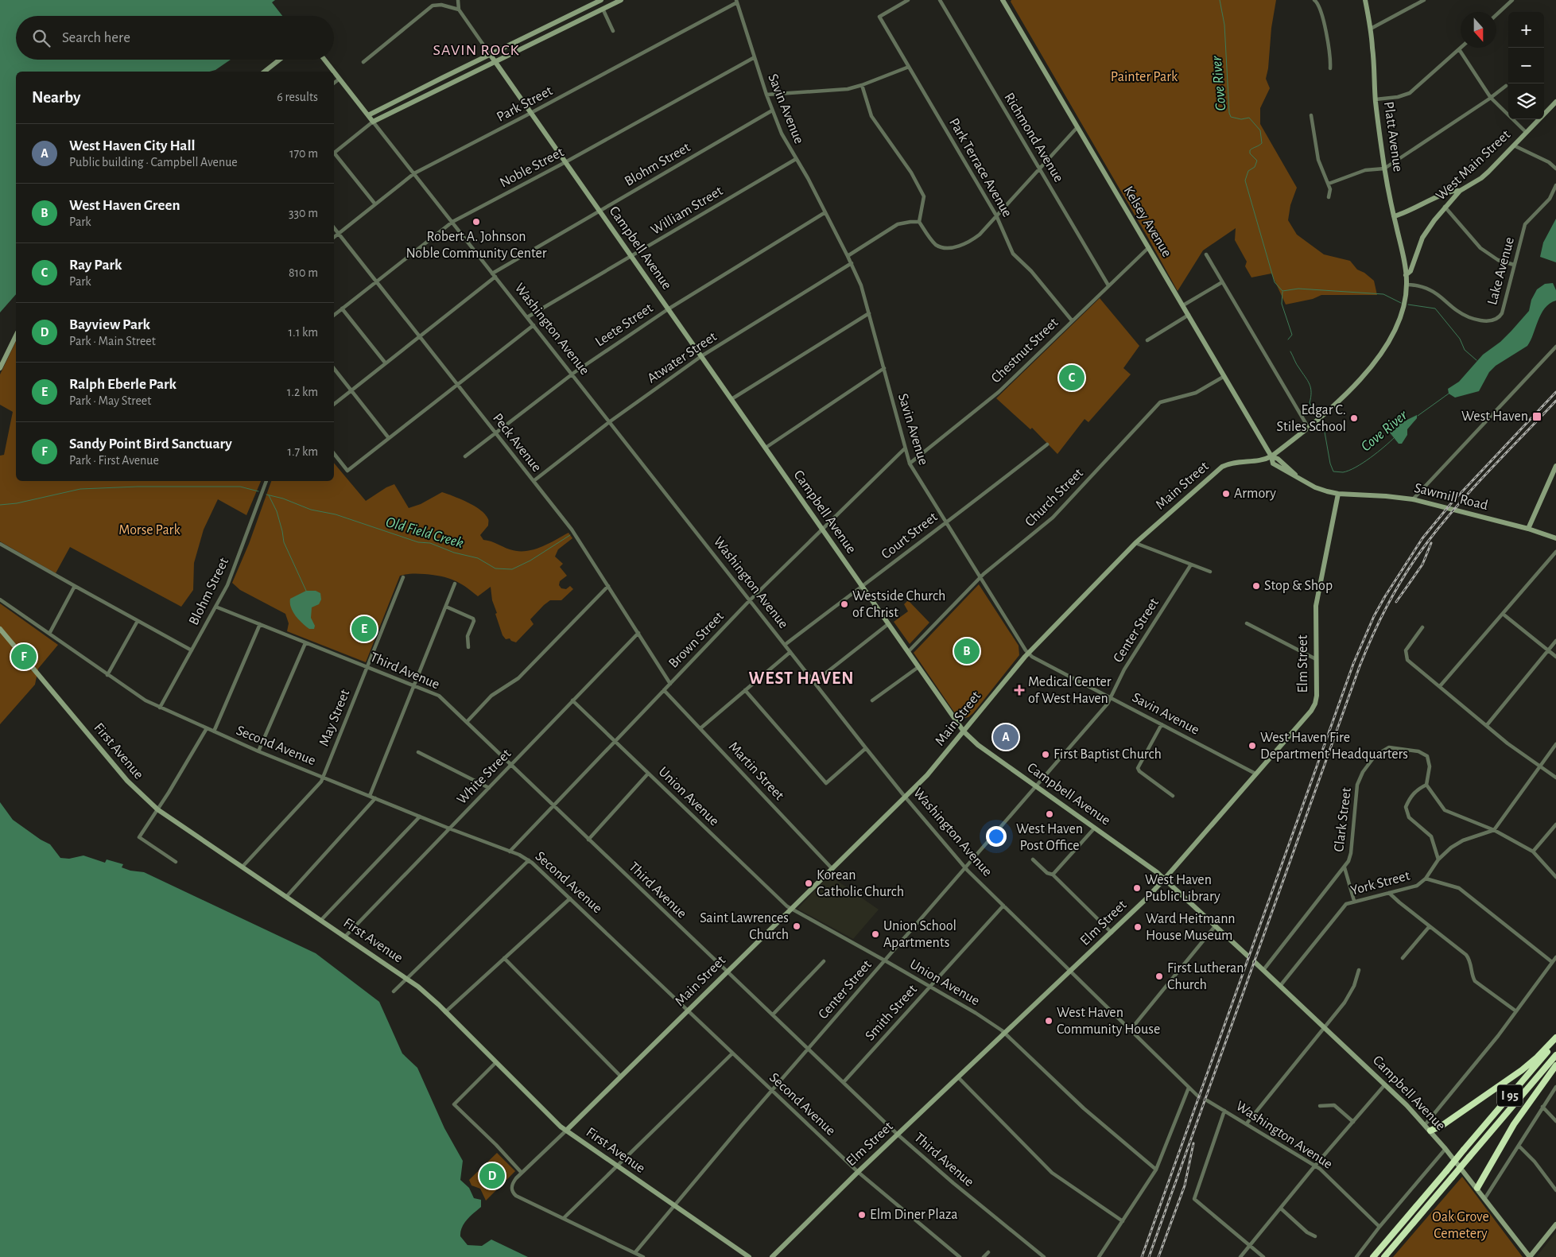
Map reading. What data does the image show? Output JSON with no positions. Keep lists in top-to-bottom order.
{
  "streets": {
    "highway": ["I 95"],
    "main road": [
      "Platt Avenue",
      "West Main Street",
      "Kelsey Avenue",
      "Campbell Avenue",
      "Washington Avenue",
      "Main Street",
      "Sawmill Road",
      "Elm Street",
      "First Avenue"
    ],
    "street": [
      "Park Street",
      "Savin Avenue",
      "Richmond Avenue",
      "Blohm Street",
      "Noble Street",
      "Park Terrace Avenue",
      "William Street",
      "Lake Avenue",
      "Leete Street",
      "Chestnut Street",
      "Atwater Street",
      "Peck Avenue",
      "Church Street",
      "Court Street",
      "Center Street",
      "Brown Street",
      "Third Avenue",
      "May Street",
      "Second Avenue",
      "Martin Street",
      "White Street",
      "Union Avenue",
      "Clark Street",
      "York Street",
      "Smith Street"
    ]
  },
  "crossings": [
    ["Park Street", "Savin Avenue"],
    ["Park Street", "Campbell Avenue"],
    ["Park Street", "Washington Avenue"],
    ["Park Street", "Peck Avenue"],
    ["Savin Avenue", "Blohm Street"],
    ["Savin Avenue", "Noble Street"],
    ["Savin Avenue", "William Street"],
    ["Savin Avenue", "Leete Street"],
    ["Savin Avenue", "Chestnut Street"],
    ["Savin Avenue", "Atwater Street"],
    ["Savin Avenue", "Main Street"],
    ["Savin Avenue", "Church Street"],
    ["Savin Avenue", "Court Street"],
    ["Savin Avenue", "Center Street"],
    ["Savin Avenue", "Brown Street"],
    ["Savin Avenue", "Elm Street"],
    ["Platt Avenue", "West Main Street"],
    ["Platt Avenue", "Main Street"],
    ["Richmond Avenue", "Chestnut Street"],
    ["Blohm Street", "Campbell Avenue"],
    ["Blohm Street", "Washington Avenue"],
    ["Blohm Street", "Third Avenue"],
    ["Blohm Street", "Second Avenue"],
    ["West Main Street", "Main Street"],
    ["Noble Street", "Campbell Avenue"],
    ["Noble Street", "Washington Avenue"],
    ["Noble Street", "Peck Avenue"],
    ["Park Terrace Avenue", "Chestnut Street"],
    ["William Street", "Campbell Avenue"],
    ["William Street", "Washington Avenue"],
    ["Kelsey Avenue", "Chestnut Street"],
    ["Kelsey Avenue", "Main Street"],
    ["Kelsey Avenue", "Sawmill Road"],
    ["Kelsey Avenue", "Church Street"],
    ["Campbell Avenue", "Leete Street"],
    ["Campbell Avenue", "Atwater Street"],
    ["Campbell Avenue", "Main Street"],
    ["Campbell Avenue", "Church Street"],
    ["Campbell Avenue", "Court Street"],
    ["Campbell Avenue", "Center Street"],
    ["Campbell Avenue", "Brown Street"],
    ["Campbell Avenue", "Elm Street"],
    ["Campbell Avenue", "Clark Street"],
    ["Campbell Avenue", "York Street"],
    ["Lake Avenue", "Main Street"],
    ["Leete Street", "Washington Avenue"],
    ["Leete Street", "Peck Avenue"],
    ["Washington Avenue", "Atwater Street"],
    ["Washington Avenue", "Main Street"],
    ["Washington Avenue", "Court Street"],
    ["Washington Avenue", "Center Street"],
    ["Washington Avenue", "Brown Street"],
    ["Washington Avenue", "Elm Street"],
    ["Washington Avenue", "Smith Street"],
    ["Atwater Street", "Peck Avenue"],
    ["Peck Avenue", "Brown Street"],
    ["Peck Avenue", "White Street"],
    ["Main Street", "Third Avenue"],
    ["Main Street", "Second Avenue"],
    ["Main Street", "First Avenue"],
    ["Main Street", "Martin Street"],
    ["Main Street", "Union Avenue"],
    ["Sawmill Road", "Elm Street"],
    ["Center Street", "Third Avenue"],
    ["Center Street", "Second Avenue"],
    ["Center Street", "First Avenue"],
    ["Center Street", "Union Avenue"],
    ["Brown Street", "Third Avenue"],
    ["Brown Street", "Second Avenue"],
    ["Brown Street", "Martin Street"],
    ["Brown Street", "Union Avenue"],
    ["Elm Street", "Third Avenue"],
    ["Elm Street", "Second Avenue"],
    ["Elm Street", "Union Avenue"],
    ["Third Avenue", "May Street"],
    ["Third Avenue", "White Street"],
    ["Third Avenue", "Smith Street"],
    ["May Street", "Second Avenue"],
    ["May Street", "First Avenue"],
    ["Second Avenue", "White Street"],
    ["First Avenue", "White Street"],
    ["White Street", "Union Avenue"],
    ["Union Avenue", "Smith Street"]
  ],
  "districts": ["SAVIN ROCK", "WEST HAVEN"],
  "water": ["Cove River", "Old Field Creek"],
  "parks": ["Painter Park", "Morse Park", "Oak Grove Cemetery"],
  "places": {
    "other": [
      "Robert A. Johnson Noble Community Center",
      "Edgar C. Stiles School",
      "Armory",
      "Stop & Shop",
      "Westside Church of Christ",
      "West Haven Fire Department Headquarters",
      "First Baptist Church",
      "West Haven Post Office",
      "Korean Catholic Church",
      "West Haven Public Library",
      "Saint Lawrences Church",
      "Ward Heitmann House Museum",
      "Union School Apartments",
      "First Lutheran Church",
      "West Haven Community House",
      "Elm Diner Plaza"
    ],
    "transit": ["West Haven"],
    "health": ["Medical Center of West Haven"]
  },
  "north": "bottom",
  "page": {
    "map_buttons": ["+", "−"],
    "search": "Search here",
    "heading": ["Nearby", "6 results"],
    "list": [
      {
        "mark": "A",
        "name": "West Haven City Hall",
        "note": "Public building · Campbell Avenue",
        "value": "170 m"
      },
      {
        "mark": "B",
        "name": "West Haven Green",
        "note": "Park",
        "value": "330 m"
      },
      {
        "mark": "C",
        "name": "Ray Park",
        "note": "Park",
        "value": "810 m"
      },
      {
        "mark": "D",
        "name": "Bayview Park",
        "note": "Park · Main Street",
        "value": "1.1 km"
      },
      {
        "mark": "E",
        "name": "Ralph Eberle Park",
        "note": "Park · May Street",
        "value": "1.2 km"
      },
      {
        "mark": "F",
        "name": "Sandy Point Bird Sanctuary",
        "note": "Park · First Avenue",
        "value": "1.7 km"
      }
    ],
    "pins": [
      "C",
      "E",
      "B",
      "F",
      "A",
      "D"
    ]
  }
}
